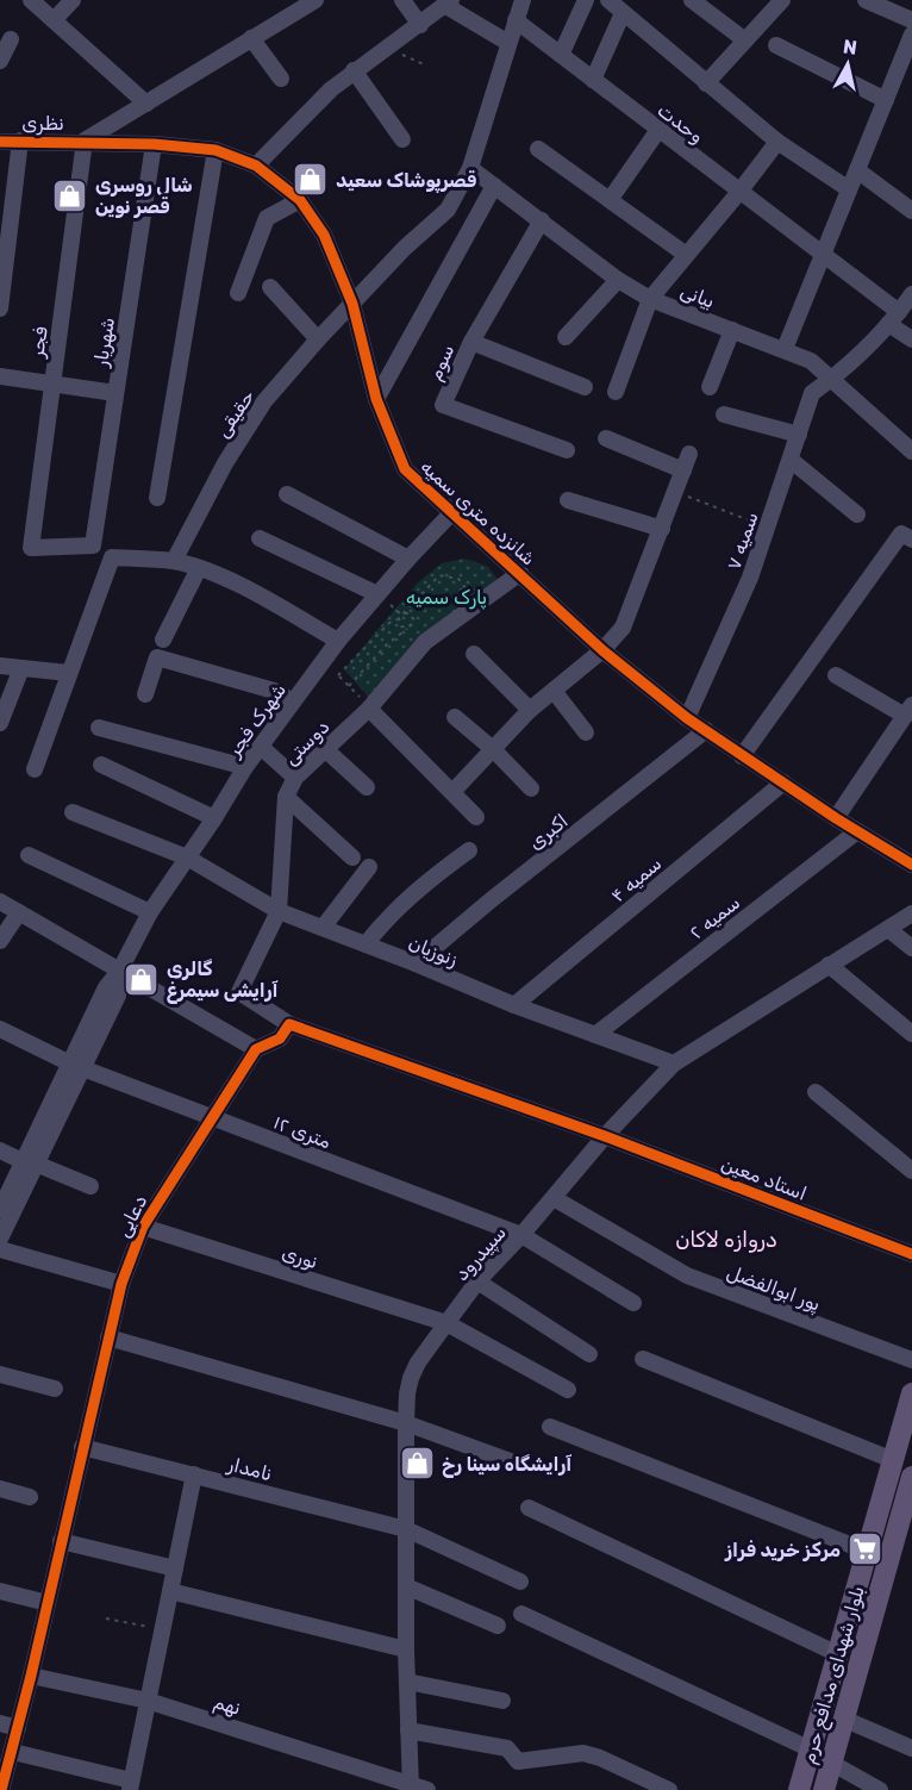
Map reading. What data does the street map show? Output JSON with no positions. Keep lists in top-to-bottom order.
{
  "streets": {
    "main road": ["بلوار شهدای مدافع حرم"],
    "street": [
      "نظری",
      "وحدت",
      "بیانی",
      "فجر",
      "شهریار",
      "سوم",
      "حقیقی",
      "شانزده متری سمیه",
      "سمیه ۷",
      "شهرک فجر",
      "دوستی",
      "اکبری",
      "سمیه ۴",
      "سمیه ۲",
      "زنوزیان",
      "۱۲ متری",
      "استاد معین",
      "دعایی",
      "سپیدرود",
      "نوری",
      "پور ابوالفضل",
      "نامدار",
      "نهم"
    ]
  },
  "crossings": [
    ["نظری", "فجر"],
    ["نظری", "شانزده متری سمیه"],
    ["وحدت", "حقیقی"],
    ["وحدت", "سمیه ۷"],
    ["بیانی", "سوم"],
    ["بیانی", "حقیقی"],
    ["بیانی", "سمیه ۷"],
    ["فجر", "شهریار"],
    ["فجر", "شانزده متری سمیه"],
    ["شهریار", "شانزده متری سمیه"],
    ["حقیقی", "شانزده متری سمیه"],
    ["شانزده متری سمیه", "سمیه ۷"],
    ["شانزده متری سمیه", "شهرک فجر"],
    ["شانزده متری سمیه", "دوستی"],
    ["شانزده متری سمیه", "اکبری"],
    ["شانزده متری سمیه", "سمیه ۴"],
    ["شانزده متری سمیه", "سمیه ۲"],
    ["شهرک فجر", "زنوزیان"],
    ["شهرک فجر", "۱۲ متری"],
    ["دوستی", "زنوزیان"],
    ["دوستی", "دعایی"],
    ["اکبری", "زنوزیان"],
    ["سمیه ۴", "زنوزیان"],
    ["سمیه ۲", "زنوزیان"],
    ["زنوزیان", "سپیدرود"],
    ["۱۲ متری", "دعایی"],
    ["۱۲ متری", "سپیدرود"],
    ["استاد معین", "سپیدرود"],
    ["دعایی", "نوری"],
    ["دعایی", "نامدار"],
    ["دعایی", "نهم"],
    ["سپیدرود", "نوری"],
    ["سپیدرود", "پور ابوالفضل"],
    ["سپیدرود", "نامدار"],
    ["سپیدرود", "نهم"]
  ],
  "districts": ["دروازه لاکان"],
  "parks": ["پارک سمیه"],
  "places": {
    "shop": [
      "قصرپوشاک سعید",
      "شال روسری قصر نوین",
      "گالری آرایشی سیمرغ",
      "آرایشگاه سینا رخ"
    ],
    "supermarket": ["مرکز خرید فراز"]
  },
  "north": "top"
}
